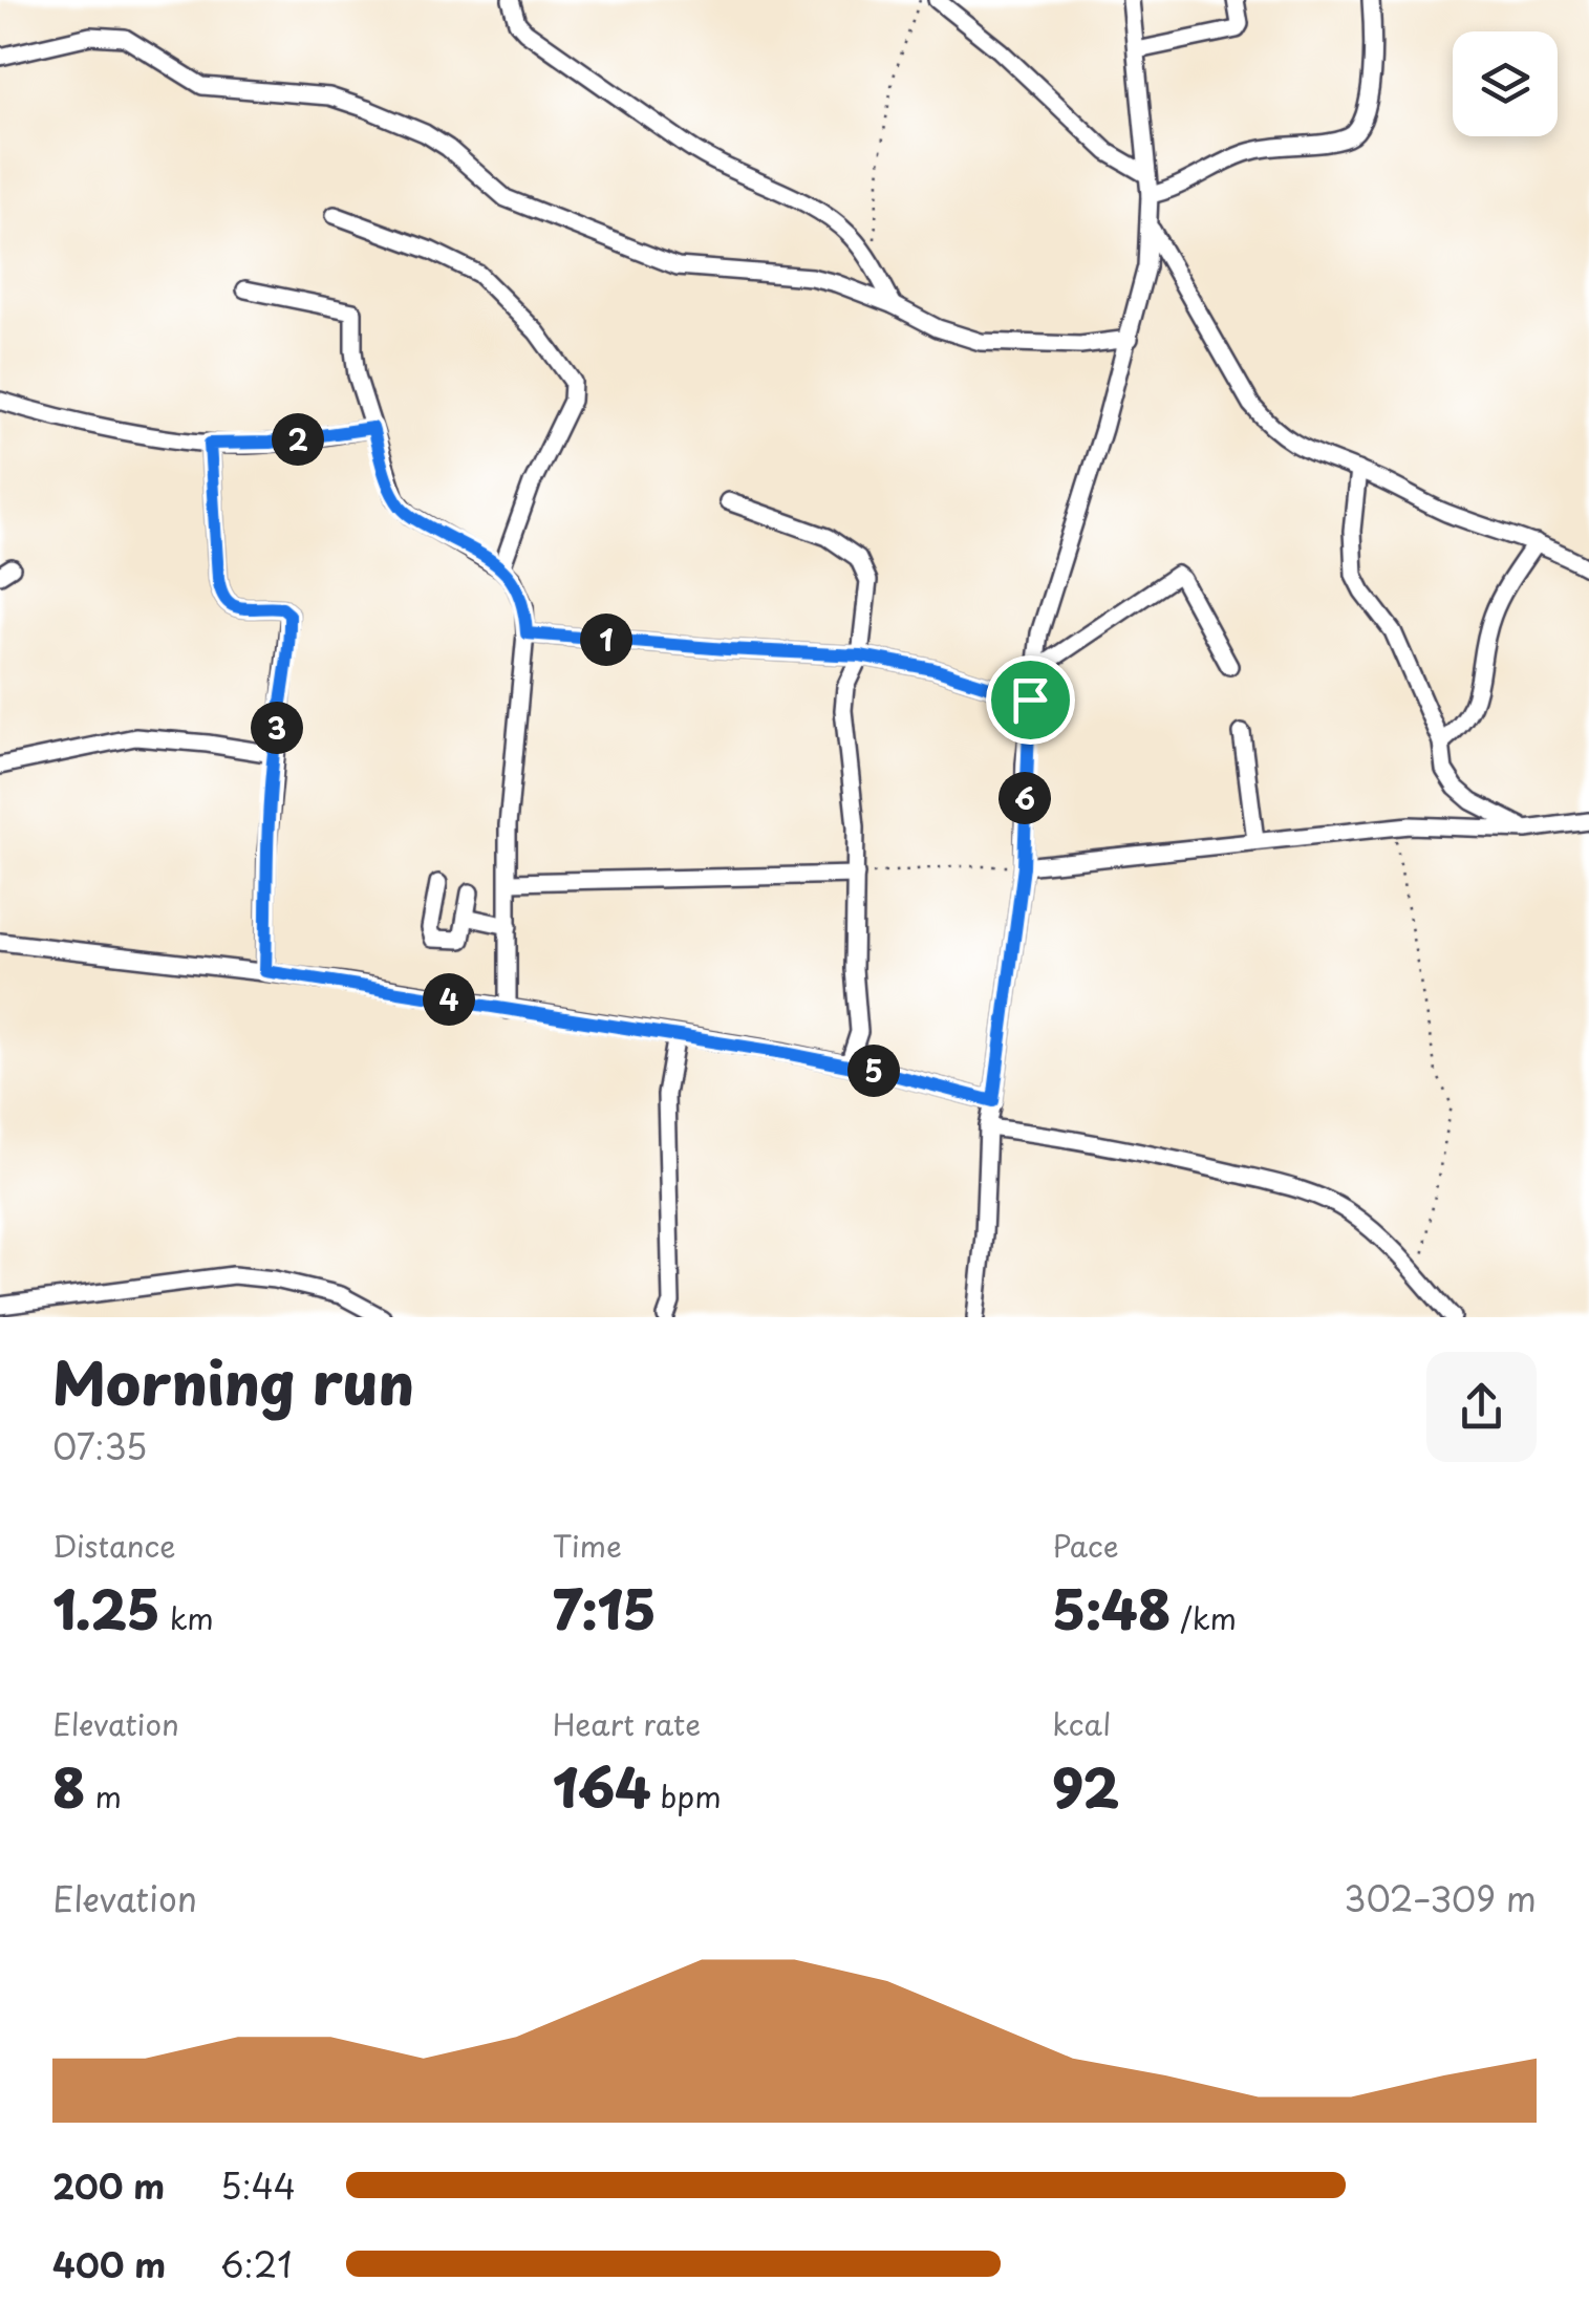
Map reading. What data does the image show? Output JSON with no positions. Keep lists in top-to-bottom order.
{
  "page": {
    "pins": [
      "2",
      "1",
      "3",
      "6",
      "4",
      "5"
    ],
    "heading": ["Morning run", "07:35"],
    "stats": [
      ["Distance", "1.25 km"],
      ["Time", "7:15"],
      ["Pace", "5:48 /km"],
      ["Elevation", "8 m"],
      ["Heart rate", "164 bpm"],
      ["kcal", "92"]
    ],
    "chart": ["Elevation", "302–309 m"],
    "list": [
      {
        "name": "200 m",
        "note": "5:44"
      },
      {
        "name": "400 m",
        "note": "6:21"
      }
    ]
  }
}
